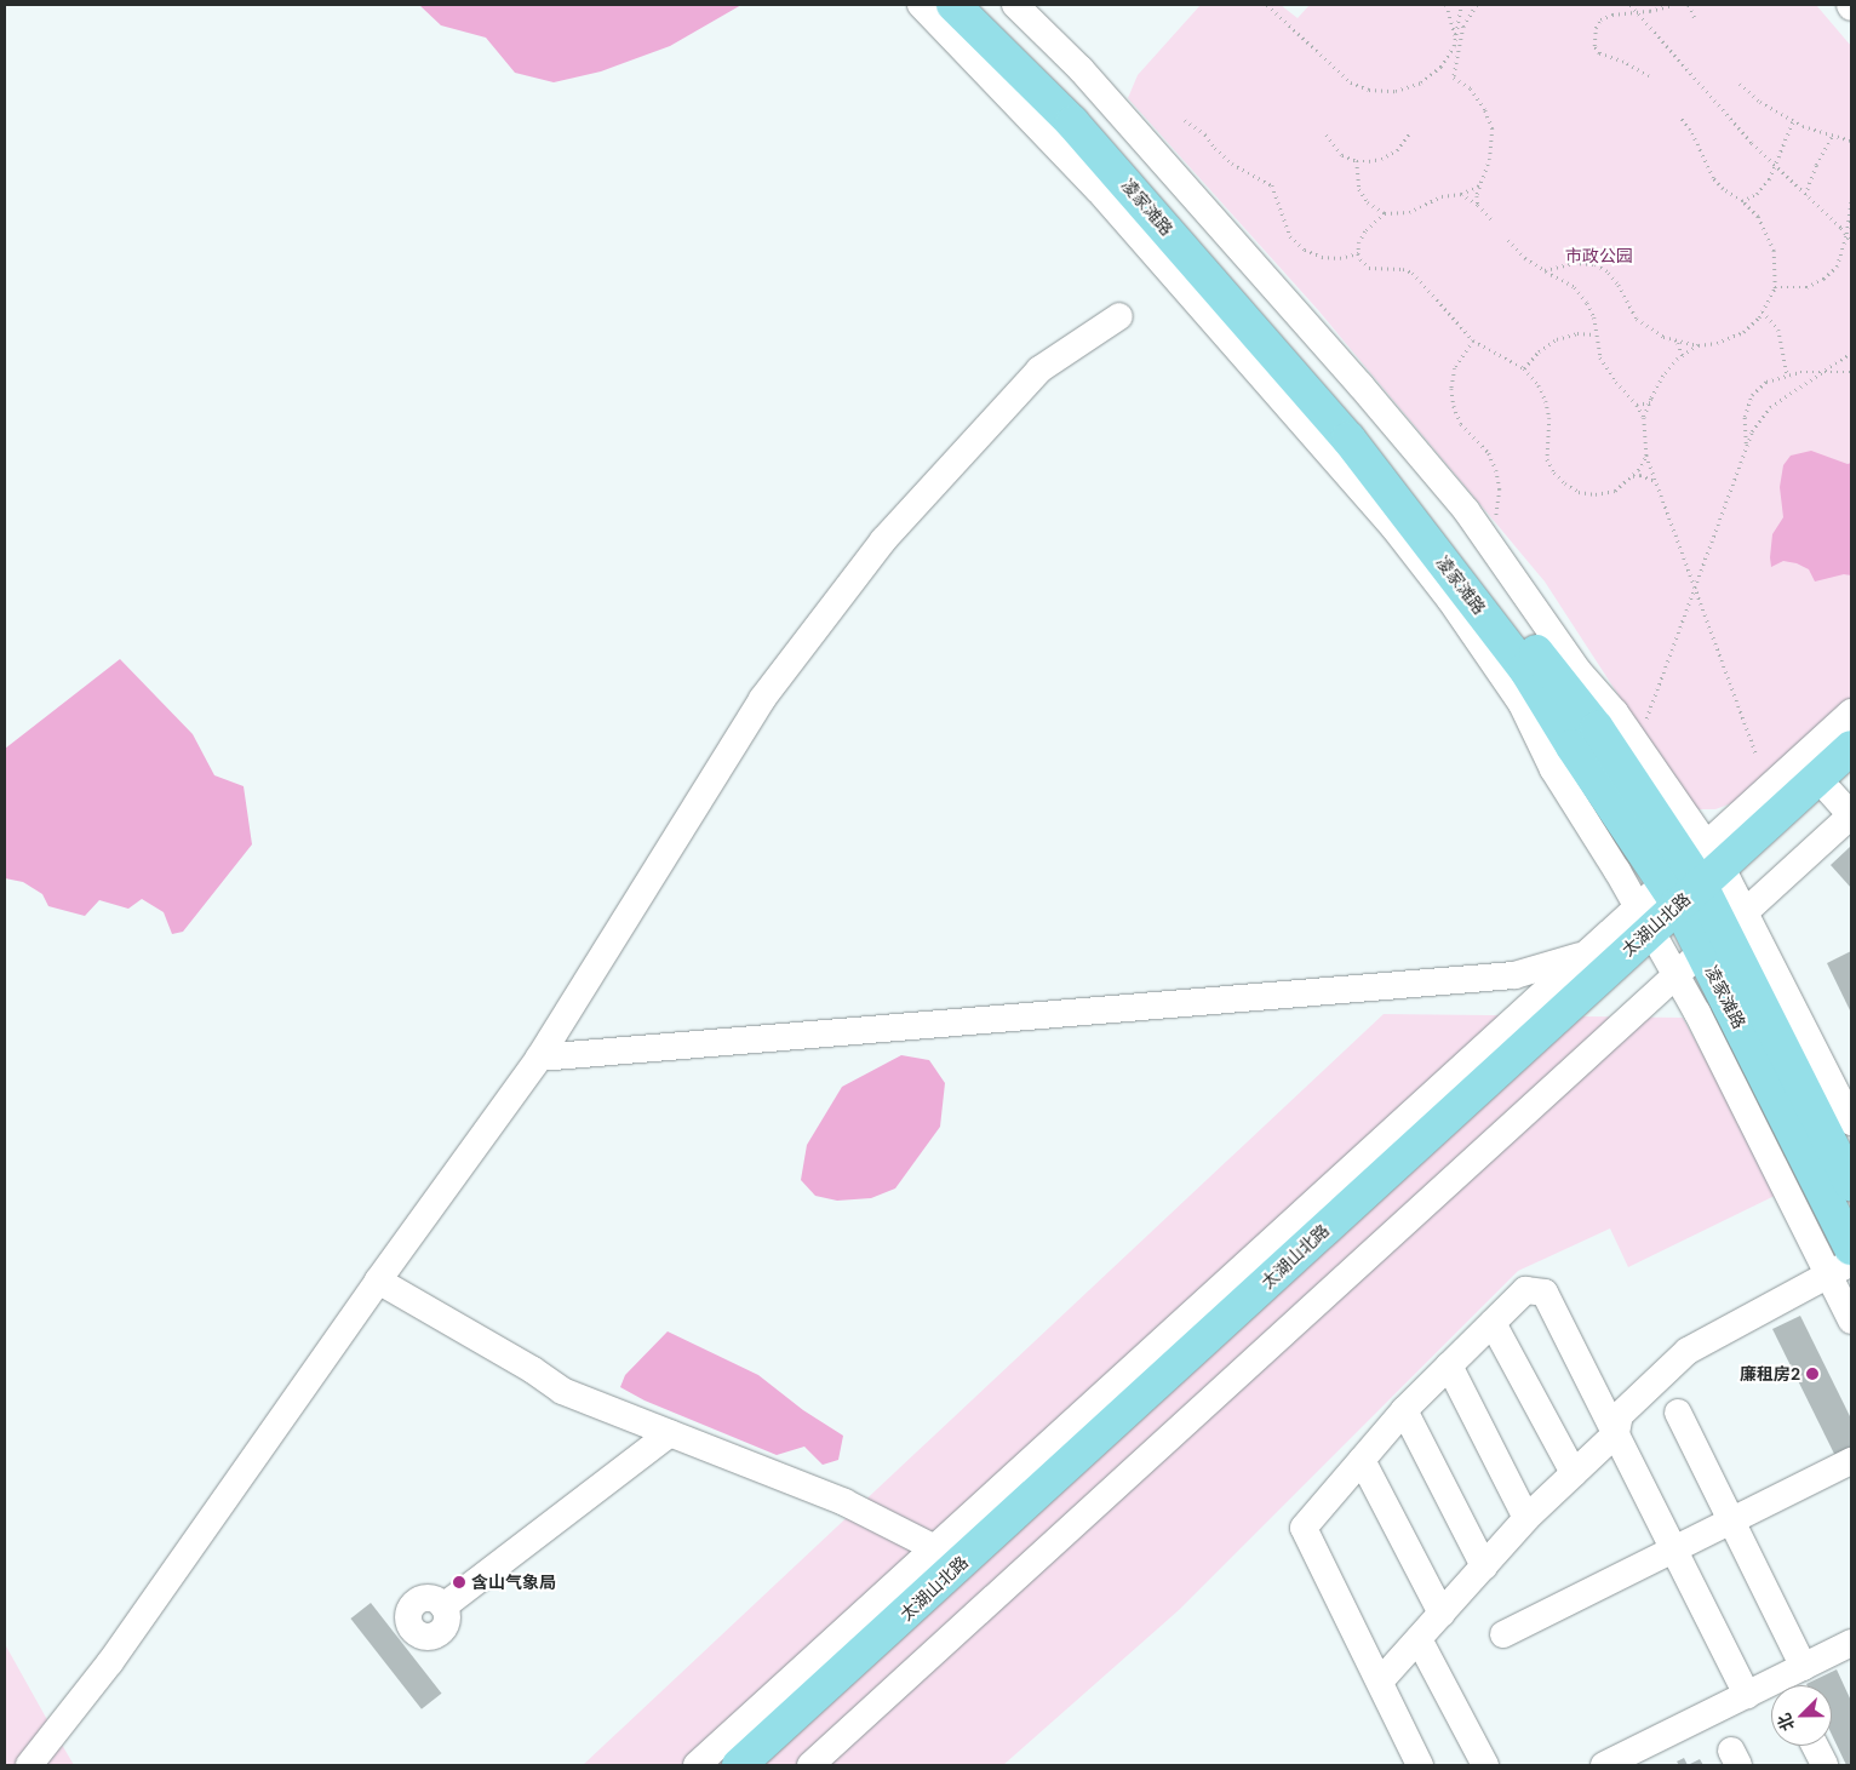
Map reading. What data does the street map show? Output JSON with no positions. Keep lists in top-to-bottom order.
{
  "streets": {
    "main road": ["凌家滩路", "太湖山北路"]
  },
  "crossings": [
    ["凌家滩路", "太湖山北路"]
  ],
  "parks": ["市政公园"],
  "places": ["廉租房2", "含山气象局"],
  "north": "bottom left"
}
